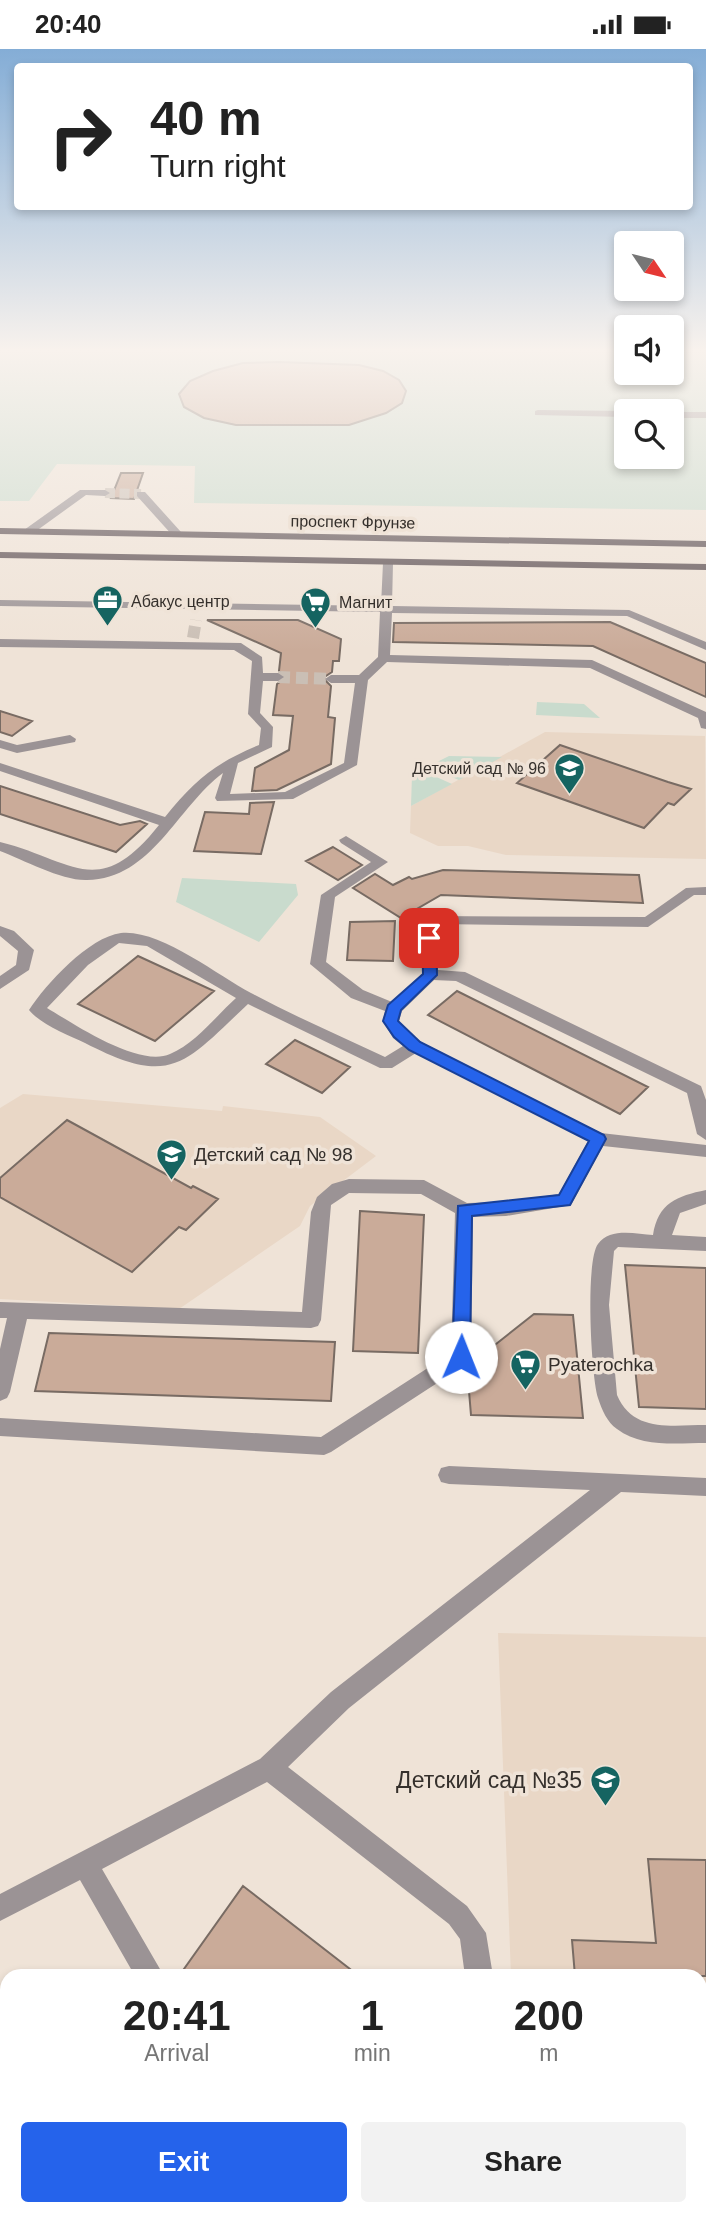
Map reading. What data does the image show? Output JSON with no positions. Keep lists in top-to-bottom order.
{
  "streets": {
    "main road": ["проспект Фрунзе"]
  },
  "places": {
    "office": ["Абакус центр"],
    "supermarket": ["Магнит", "Pyaterochka"],
    "school or university": ["Детский сад № 96", "Детский сад № 98", "Детский сад №35"]
  },
  "north": "bottom right",
  "page": {
    "status": "20:40",
    "turn": ["40 m", "Turn right"],
    "eta": [
      "20:41",
      "Arrival",
      "1",
      "min",
      "200",
      "m"
    ],
    "buttons": ["Exit", "Share"]
  }
}
